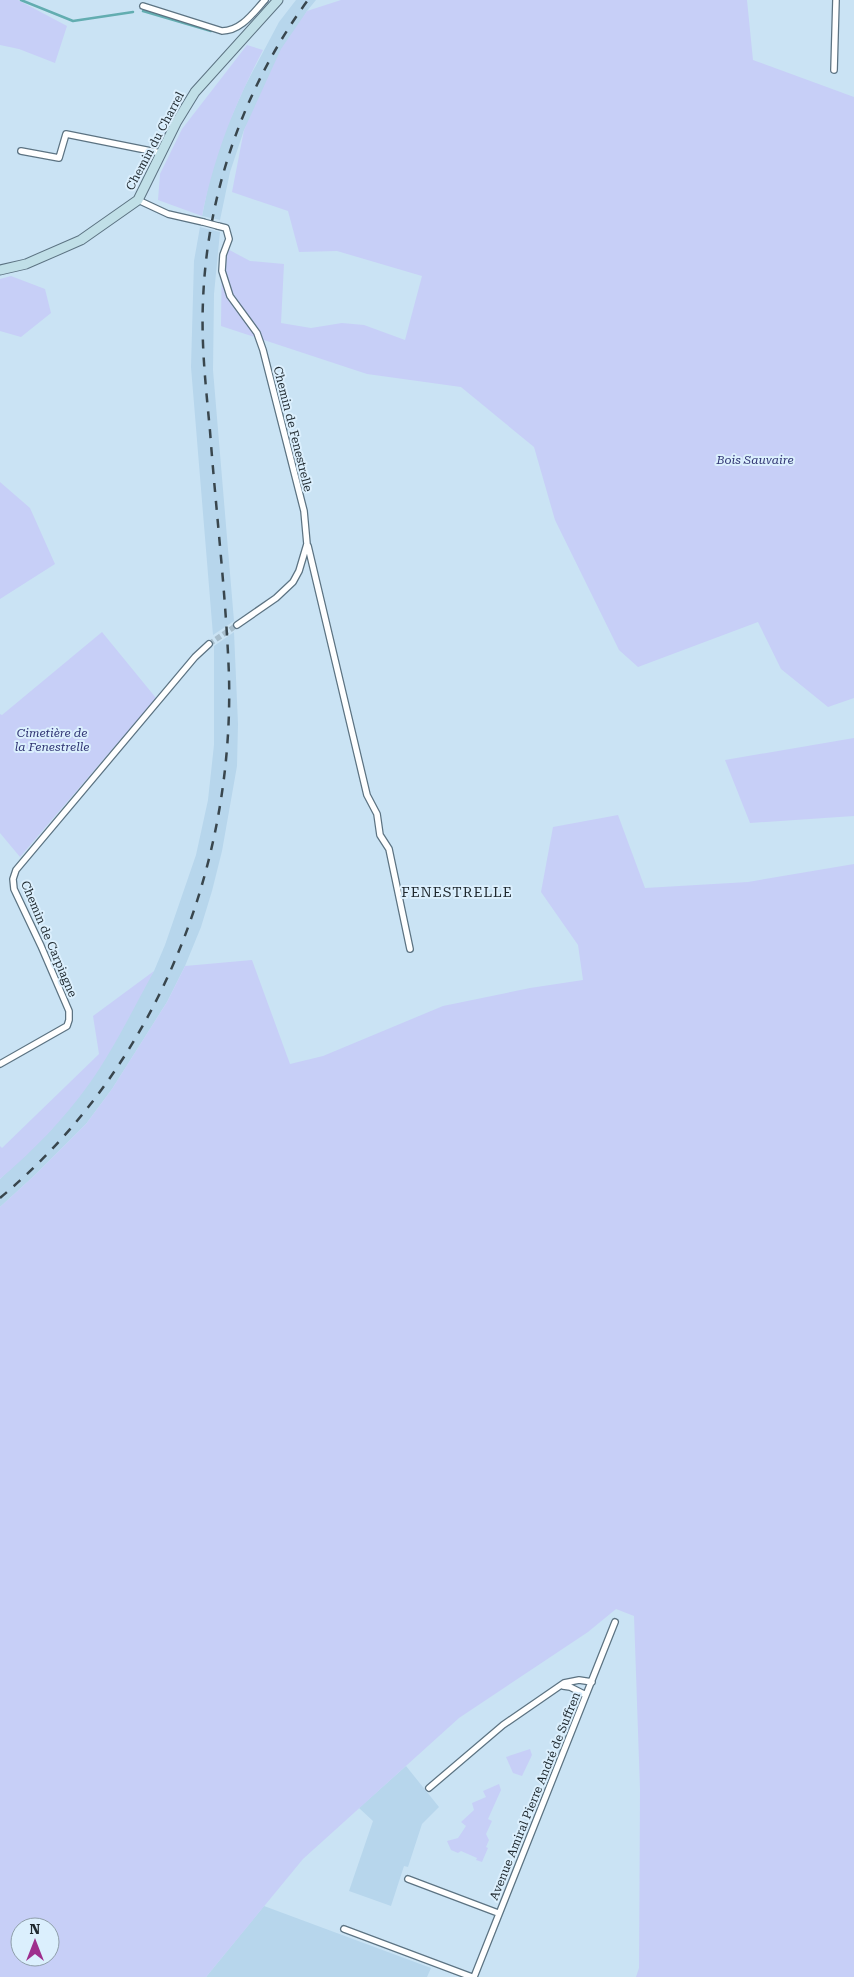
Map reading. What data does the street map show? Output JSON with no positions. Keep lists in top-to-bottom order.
{
  "streets": {
    "street": [
      "Chemin du Charrel",
      "Chemin de Fenestrelle",
      "Chemin de Carpiagne",
      "Avenue Amiral Pierre André de Suffren"
    ]
  },
  "crossings": [
    ["Chemin du Charrel", "Chemin de Fenestrelle"]
  ],
  "districts": ["FENESTRELLE"],
  "parks": ["Bois Sauvaire", "Cimetière de la Fenestrelle"],
  "north": "top"
}
